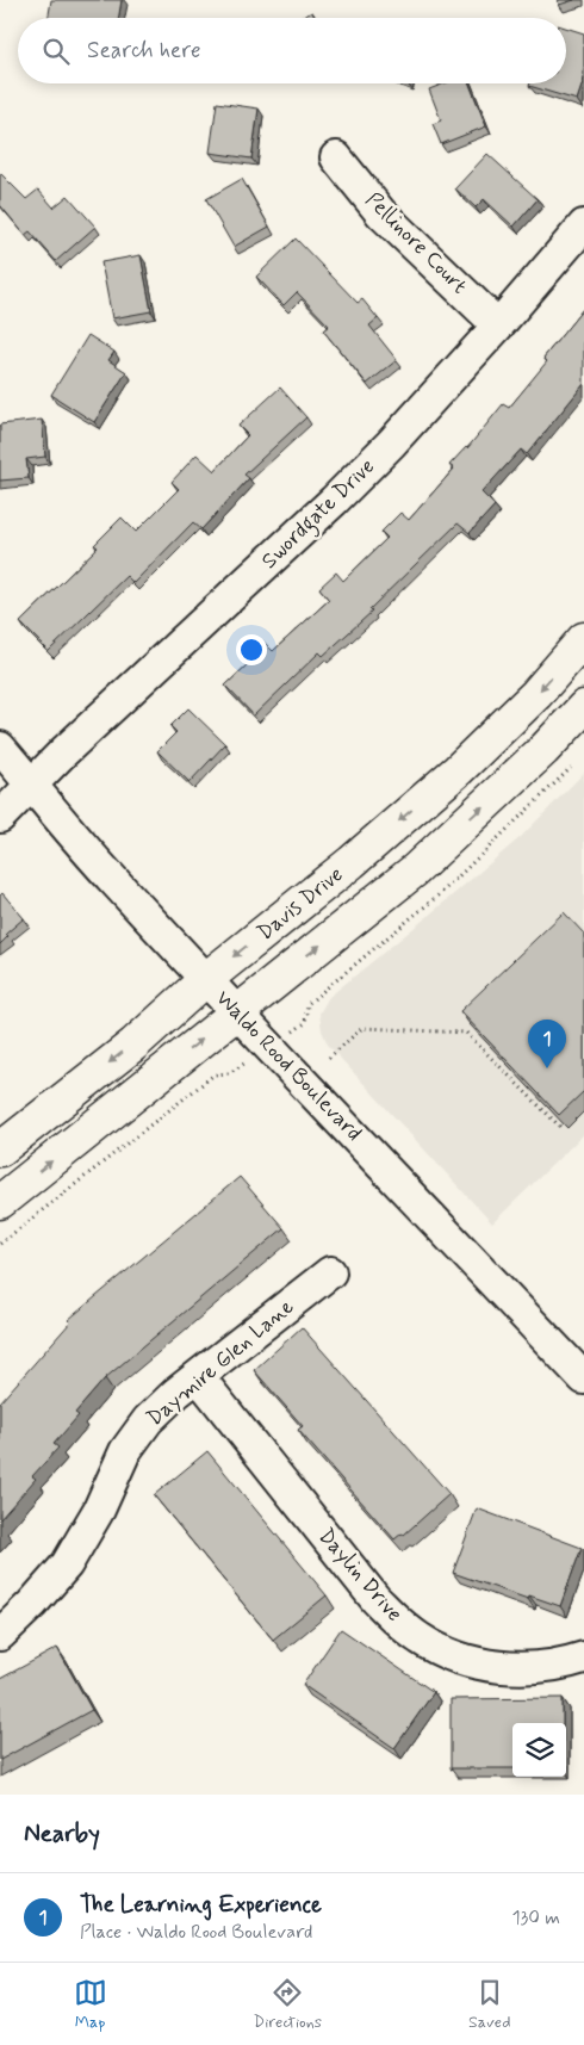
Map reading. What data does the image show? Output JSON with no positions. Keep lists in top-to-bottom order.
{
  "streets": {
    "main road": ["Davis Drive"],
    "street": [
      "Pellinore Court",
      "Swordgate Drive",
      "Waldo Rood Boulevard",
      "Daymire Glen Lane",
      "Daylin Drive"
    ]
  },
  "crossings": [
    ["Pellinore Court", "Swordgate Drive"],
    ["Swordgate Drive", "Waldo Rood Boulevard"],
    ["Davis Drive", "Waldo Rood Boulevard"],
    ["Daymire Glen Lane", "Daylin Drive"]
  ],
  "page": {
    "search": "Search here",
    "pins": "1",
    "heading": "Nearby",
    "list": [
      {
        "mark": "1",
        "name": "The Learning Experience",
        "note": "Place · Waldo Rood Boulevard",
        "value": "130 m"
      }
    ],
    "nav": ["Map", "Directions", "Saved"]
  }
}
